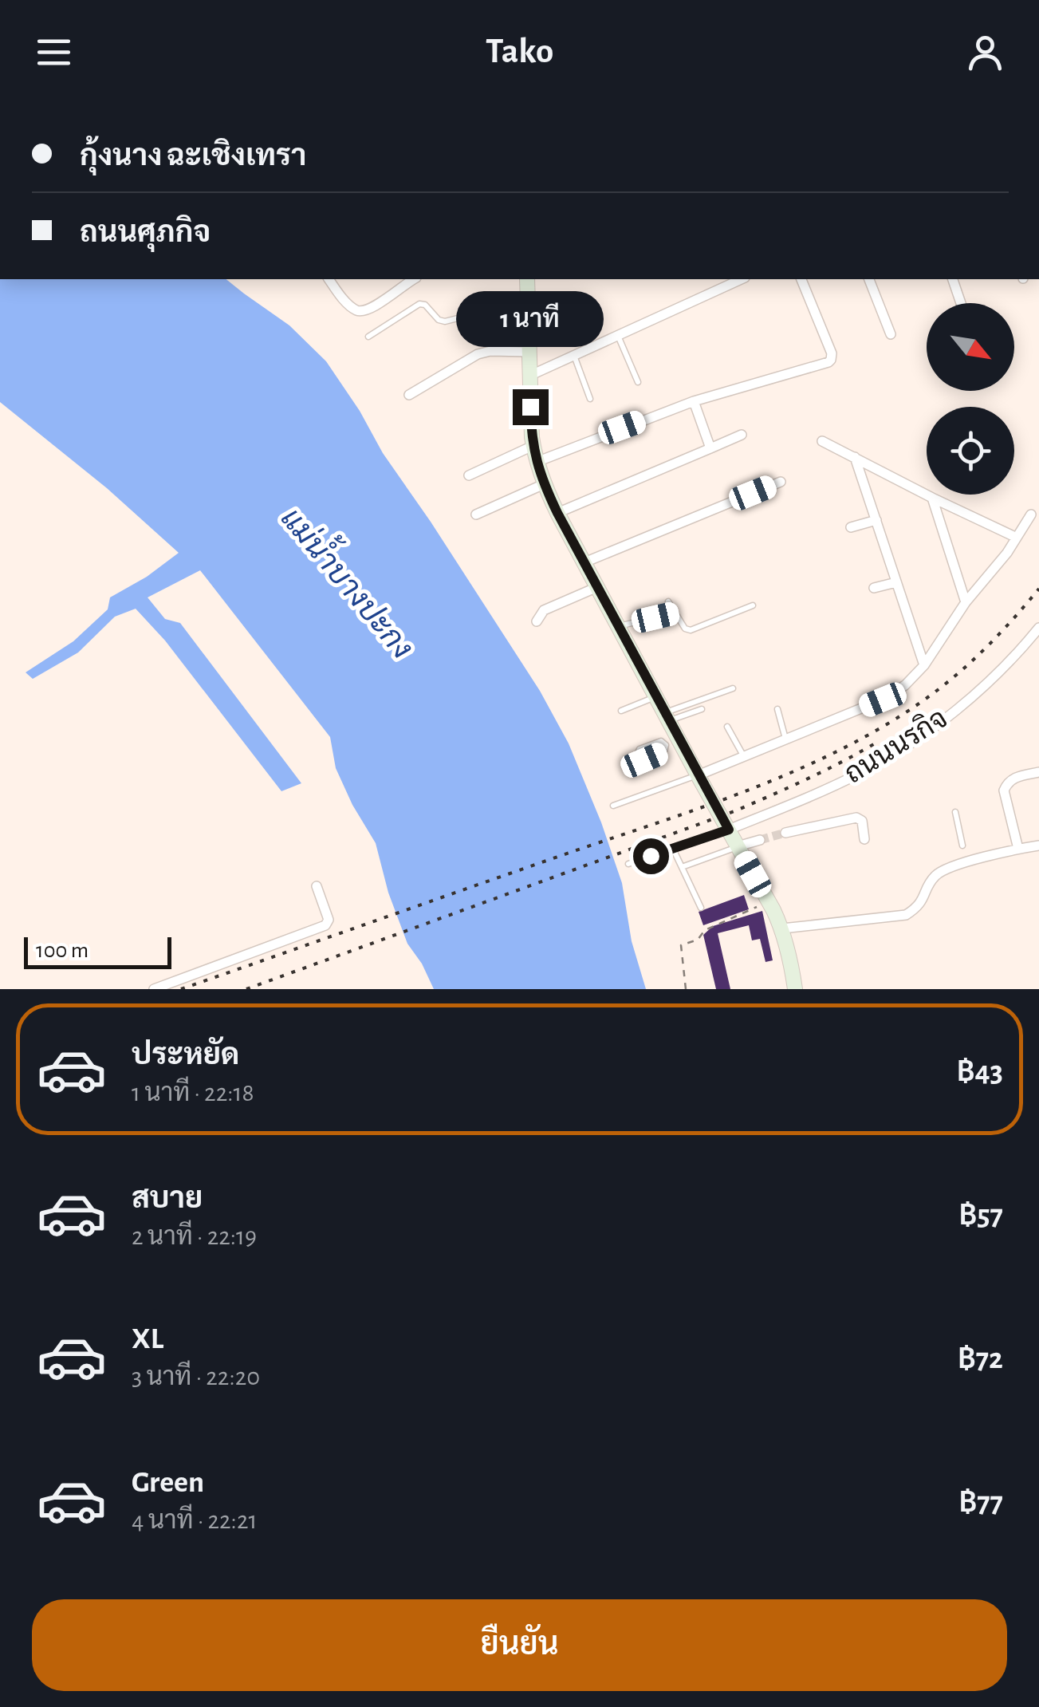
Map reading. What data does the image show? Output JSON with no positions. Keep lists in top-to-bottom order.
{
  "streets": {
    "street": ["ถนนนรกิจ"]
  },
  "water": ["แม่น้ำบางปะกง"],
  "scale_bar": "100 m",
  "north": "bottom right",
  "page": {
    "header": "Tako",
    "banner": ["กุ้งนาง ฉะเชิงเทรา", "ถนนศุภกิจ"],
    "bubble": "1 นาที",
    "scale": "100 m",
    "list": [
      {
        "name": "ประหยัด",
        "note": "1 นาที · 22:18",
        "value": "฿43"
      },
      {
        "name": "สบาย",
        "note": "2 นาที · 22:19",
        "value": "฿57"
      },
      {
        "name": "XL",
        "note": "3 นาที · 22:20",
        "value": "฿72"
      },
      {
        "name": "Green",
        "note": "4 นาที · 22:21",
        "value": "฿77"
      }
    ],
    "buttons": "ยืนยัน"
  }
}
